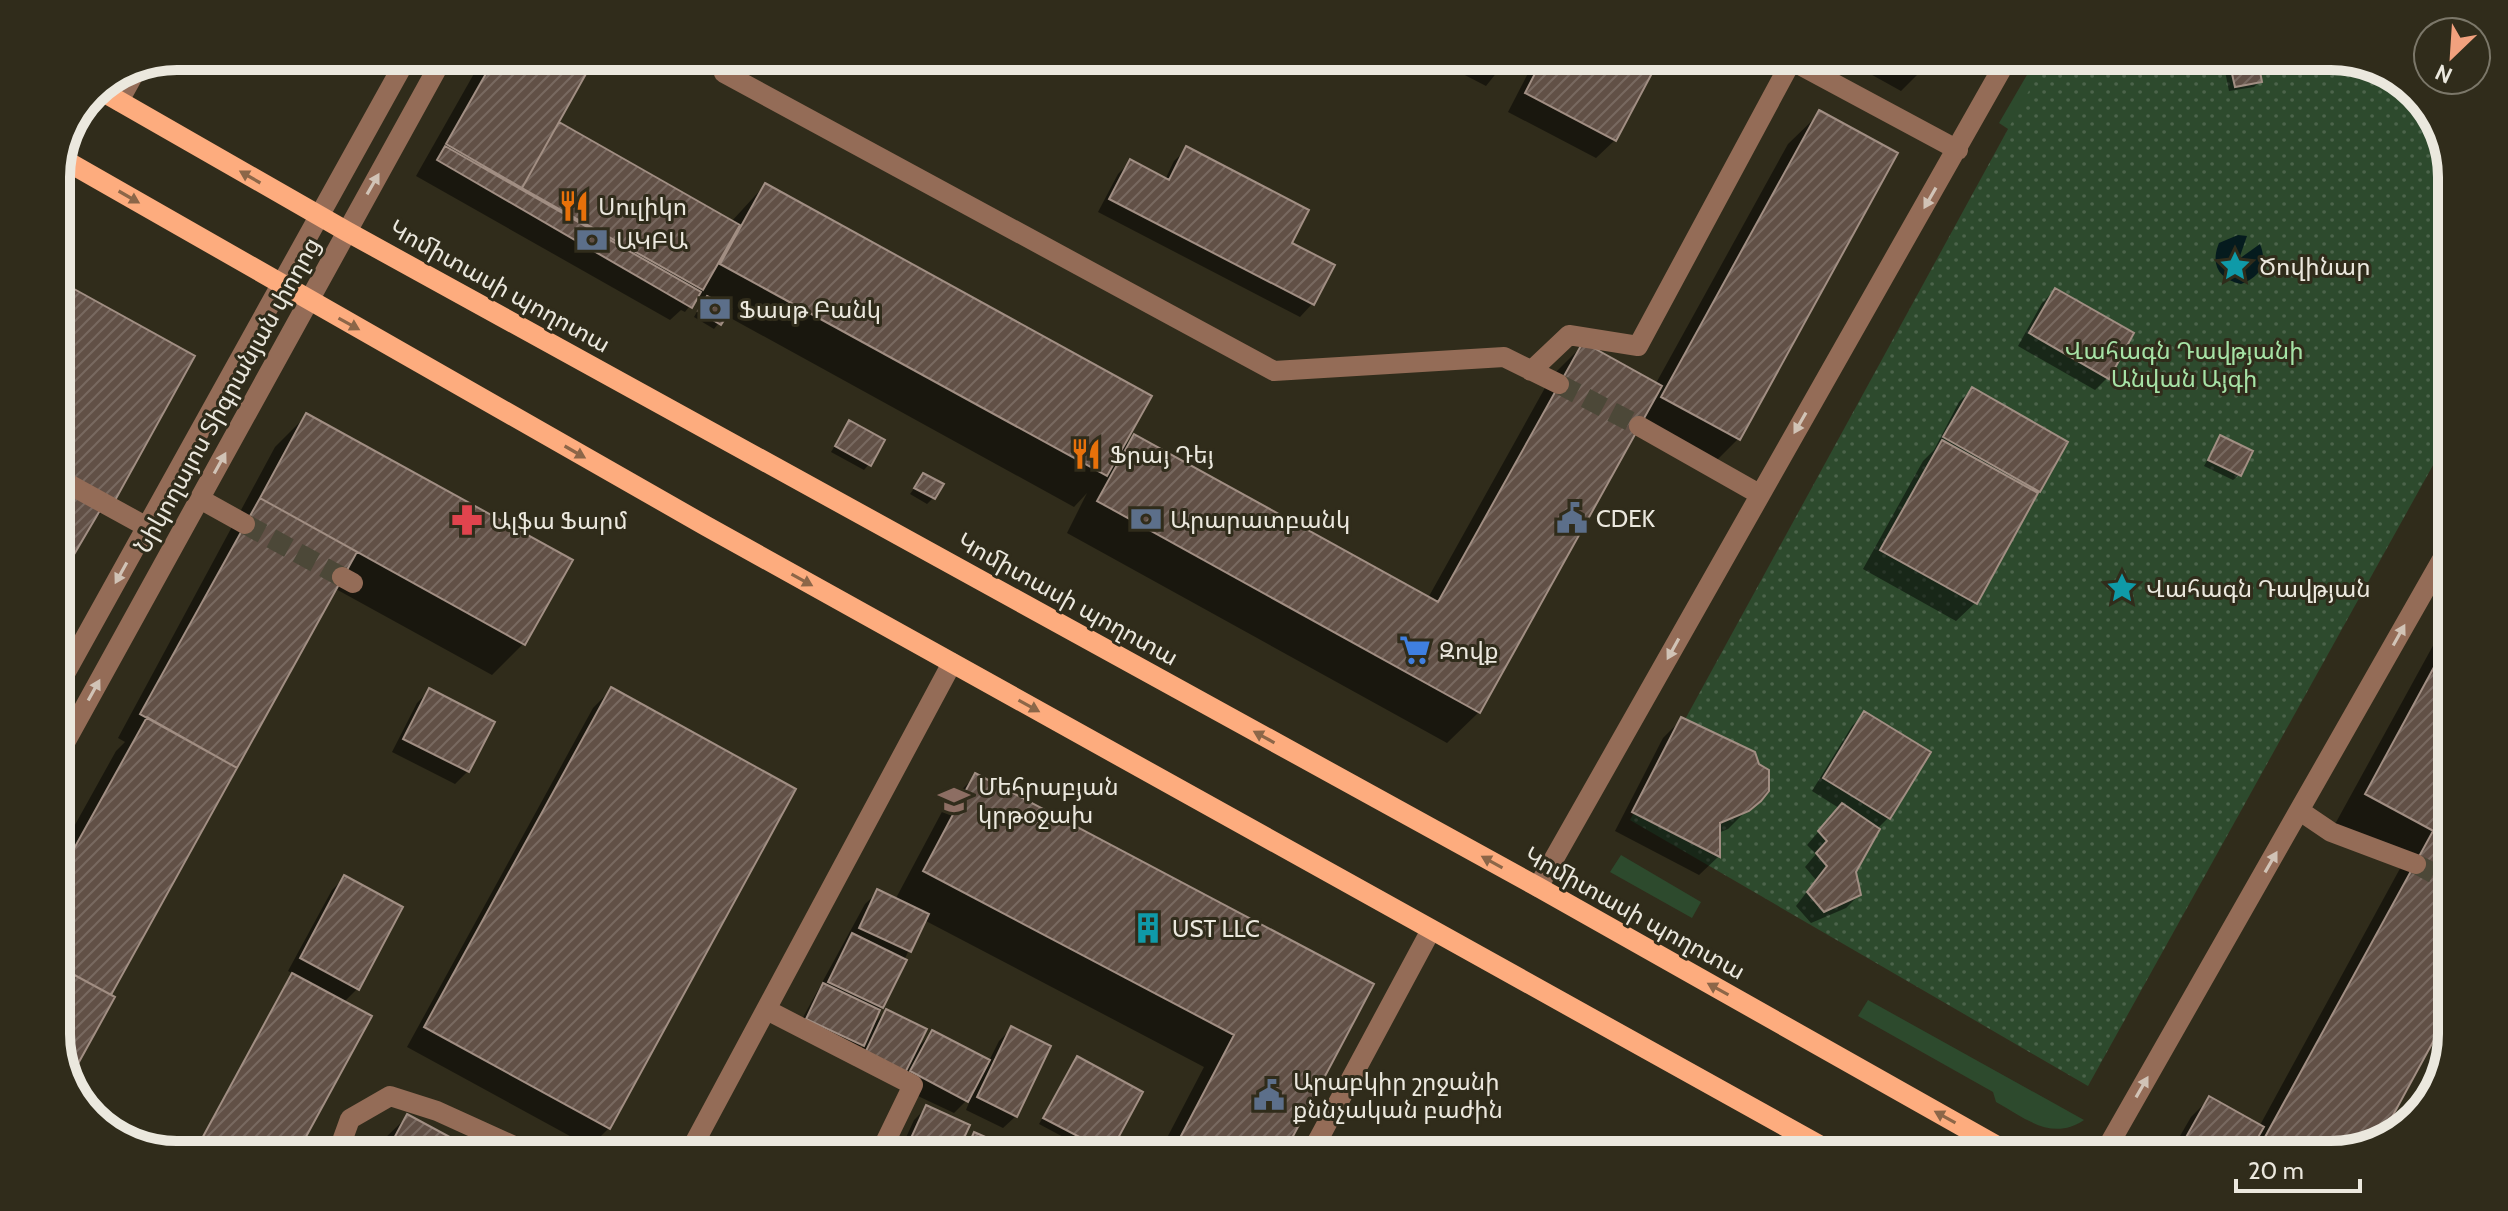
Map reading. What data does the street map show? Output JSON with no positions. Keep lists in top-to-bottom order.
{
  "streets": {
    "main road": ["Կոմիտասի պողոտա"],
    "street": ["Նիկողայոս Տիգրանյան փողոց"]
  },
  "crossings": [
    ["Կոմիտասի պողոտա", "Նիկողայոս Տիգրանյան փողոց"]
  ],
  "parks": ["Վահագն Դավթյանի Անվան Այգի"],
  "places": {
    "restaurant": ["Սուլիկո", "Ֆրայ Դեյ"],
    "bank": ["ԱԿԲԱ", "Ֆասթ Բանկ", "Արարատբանկ"],
    "place": ["Ծովինար", "Վահագն Դավթյան"],
    "public building": ["CDEK", "Արաբկիր շրջանի քննչական բաժին"],
    "pharmacy": ["Ալֆա Ֆարմ"],
    "supermarket": ["Զովք"],
    "school or university": ["Մեհրաբյան կրթօջախ"],
    "building": ["UST LLC"]
  },
  "scale_bar": "20 m",
  "north": "bottom left"
}
